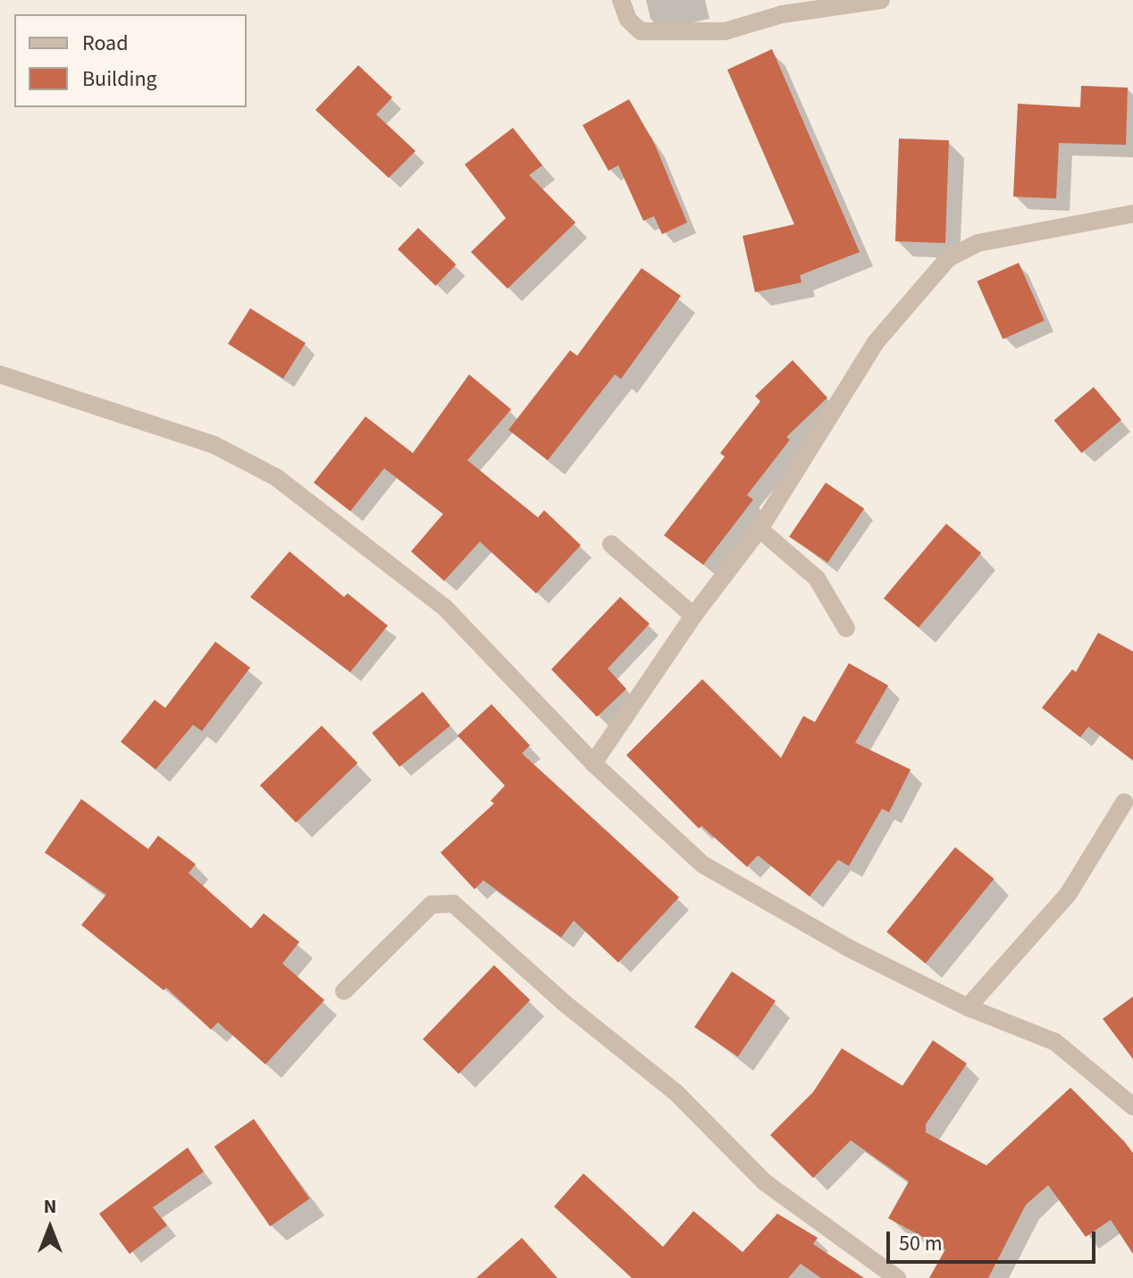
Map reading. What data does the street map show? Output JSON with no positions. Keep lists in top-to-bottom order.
{
  "legend": ["Road", "Building"],
  "scale_bar": "50 m",
  "north": "top"
}
